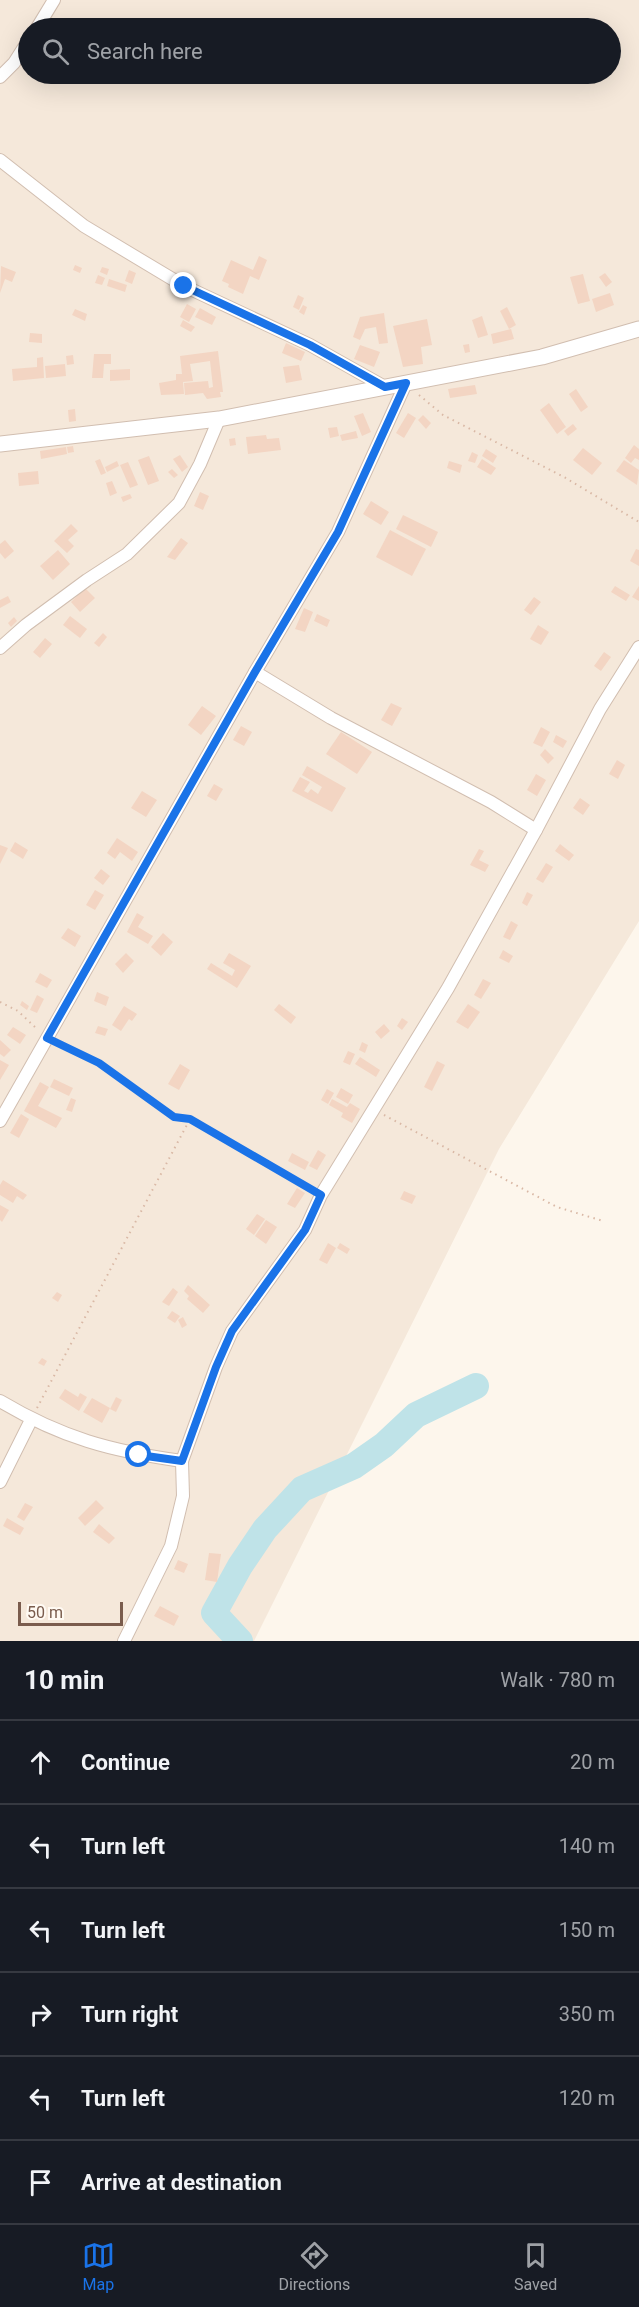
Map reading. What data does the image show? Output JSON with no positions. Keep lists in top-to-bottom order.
{
  "scale_bar": "50 m",
  "page": {
    "search": "Search here",
    "scale": "50 m",
    "heading": ["10 min", "Walk · 780 m"],
    "list": [
      ["Continue", "20 m"],
      ["Turn left", "140 m"],
      ["Turn left", "150 m"],
      ["Turn right", "350 m"],
      ["Turn left", "120 m"],
      "Arrive at destination"
    ],
    "nav": ["Map", "Directions", "Saved"]
  }
}
